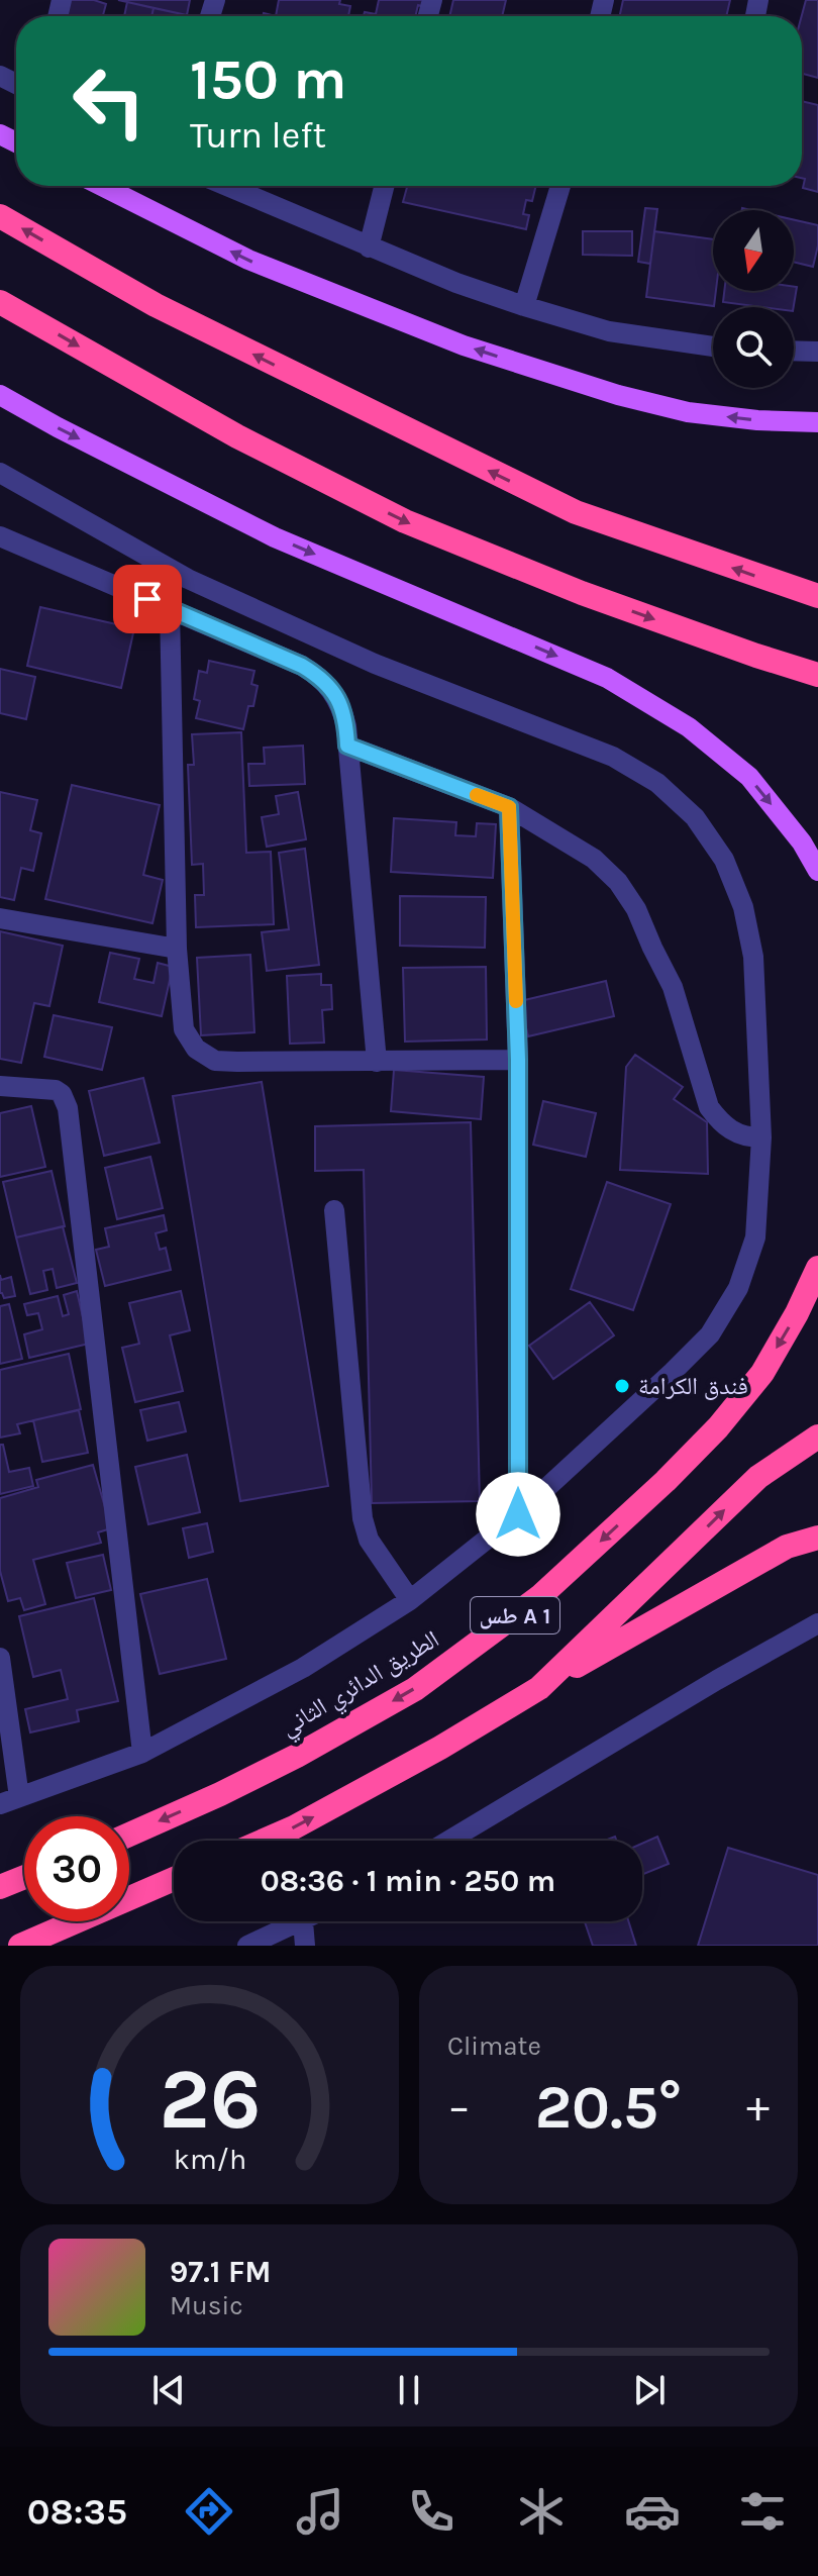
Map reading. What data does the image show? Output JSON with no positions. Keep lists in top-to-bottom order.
{
  "streets": {
    "highway": ["طس A 1", "الطريق الدائري الثاني"]
  },
  "places": ["فندق الكرامة"],
  "north": "bottom",
  "page": {
    "turn": ["150 m", "Turn left"],
    "limit": "30",
    "trip": "08:36 · 1 min · 250 m",
    "tile": "Climate",
    "heat": ["−", "20.5°", "+"],
    "song": ["97.1 FM", "Music"],
    "tabs": "08:35",
    "gauge": ["26", "km/h"]
  }
}
